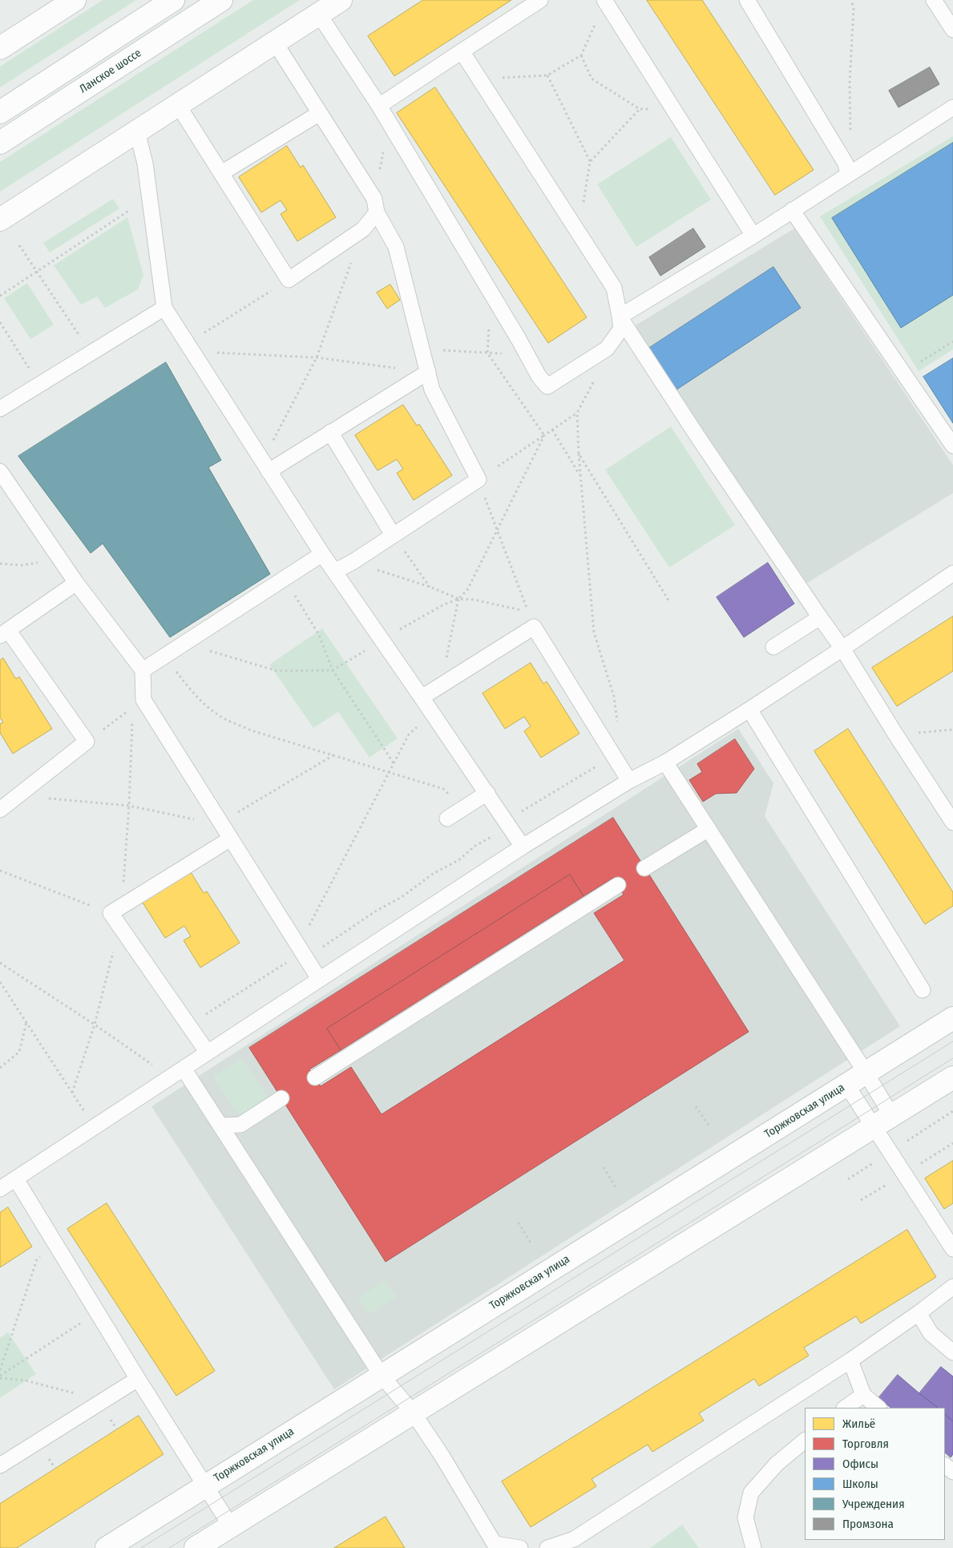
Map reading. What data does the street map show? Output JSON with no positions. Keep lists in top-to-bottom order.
{
  "streets": {
    "main road": ["Ланское шоссе", "Торжковская улица"]
  },
  "legend": [
    "Жильё",
    "Торговля",
    "Офисы",
    "Школы",
    "Учреждения",
    "Промзона"
  ]
}
